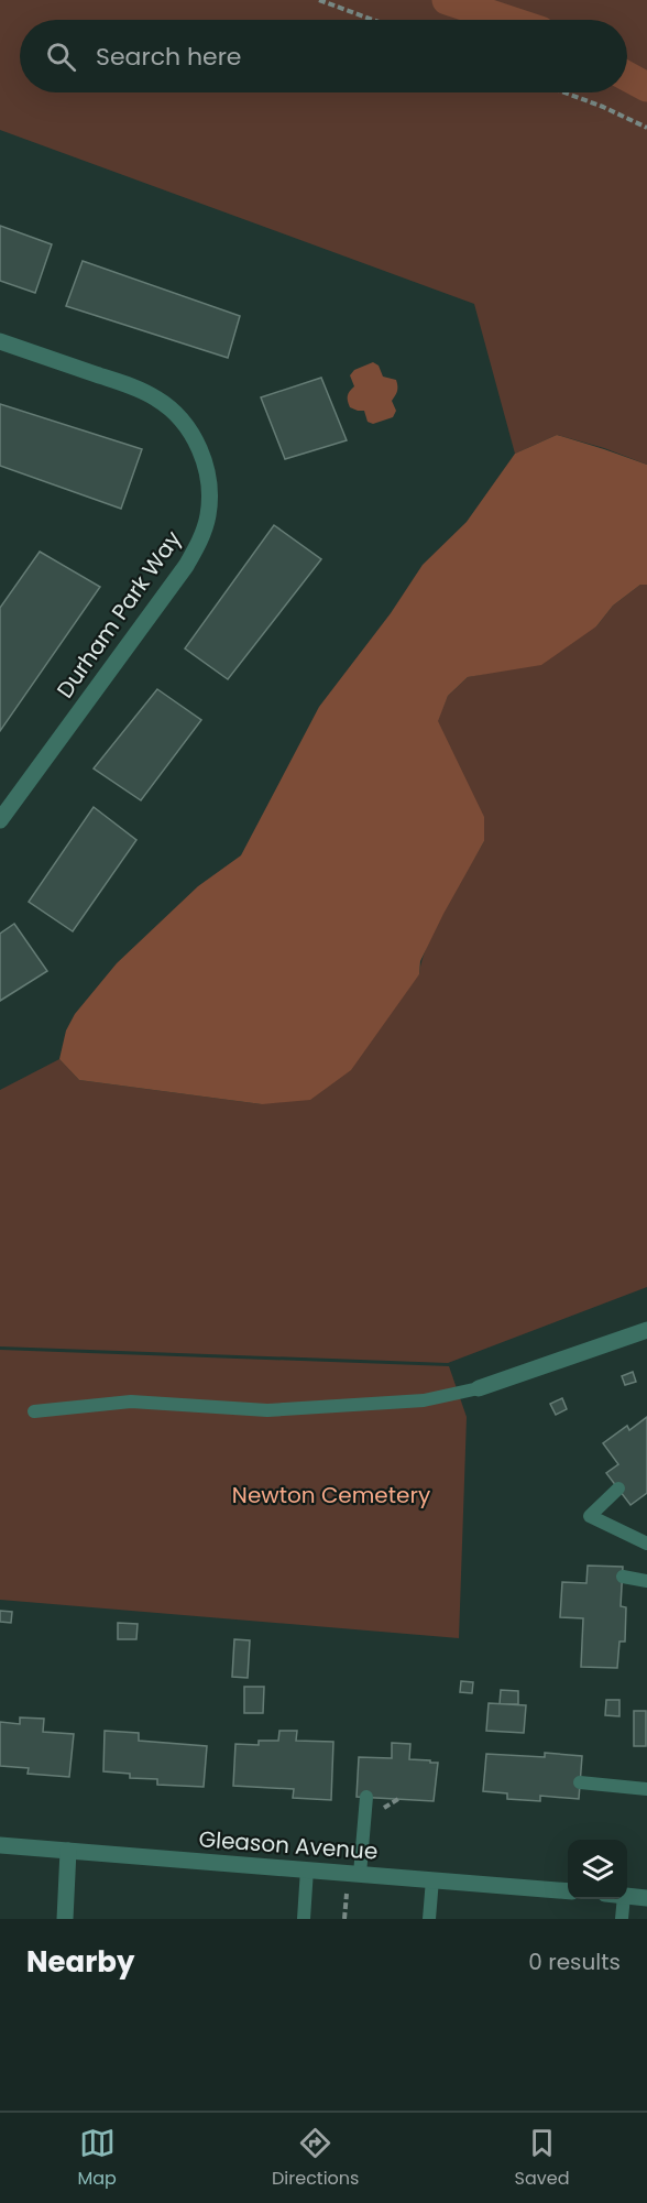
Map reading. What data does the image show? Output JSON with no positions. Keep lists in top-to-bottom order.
{
  "streets": {
    "street": ["Durham Park Way", "Gleason Avenue"]
  },
  "parks": ["Newton Cemetery"],
  "page": {
    "search": "Search here",
    "heading": ["Nearby", "0 results"],
    "nav": ["Map", "Directions", "Saved"]
  }
}
